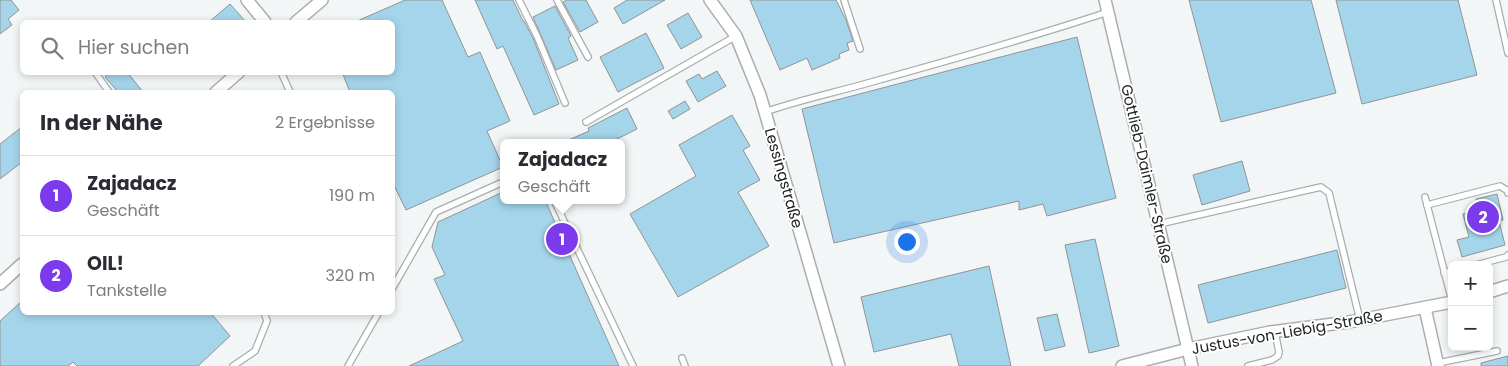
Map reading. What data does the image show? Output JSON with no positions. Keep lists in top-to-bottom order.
{
  "streets": {
    "street": ["Gottlieb-Daimler-Straße", "Lessingstraße", "Justus-von-Liebig-Straße"]
  },
  "crossings": [
    ["Gottlieb-Daimler-Straße", "Justus-von-Liebig-Straße"]
  ],
  "page": {
    "search": "Hier suchen",
    "heading": ["In der Nähe", "2 Ergebnisse"],
    "popup": ["Zajadacz", "Geschäft"],
    "list": [
      {
        "mark": "1",
        "name": "Zajadacz",
        "note": "Geschäft",
        "value": "190 m"
      },
      {
        "mark": "2",
        "name": "OIL!",
        "note": "Tankstelle",
        "value": "320 m"
      }
    ],
    "pins": ["2", "1"],
    "map_buttons": ["+", "−"]
  }
}
